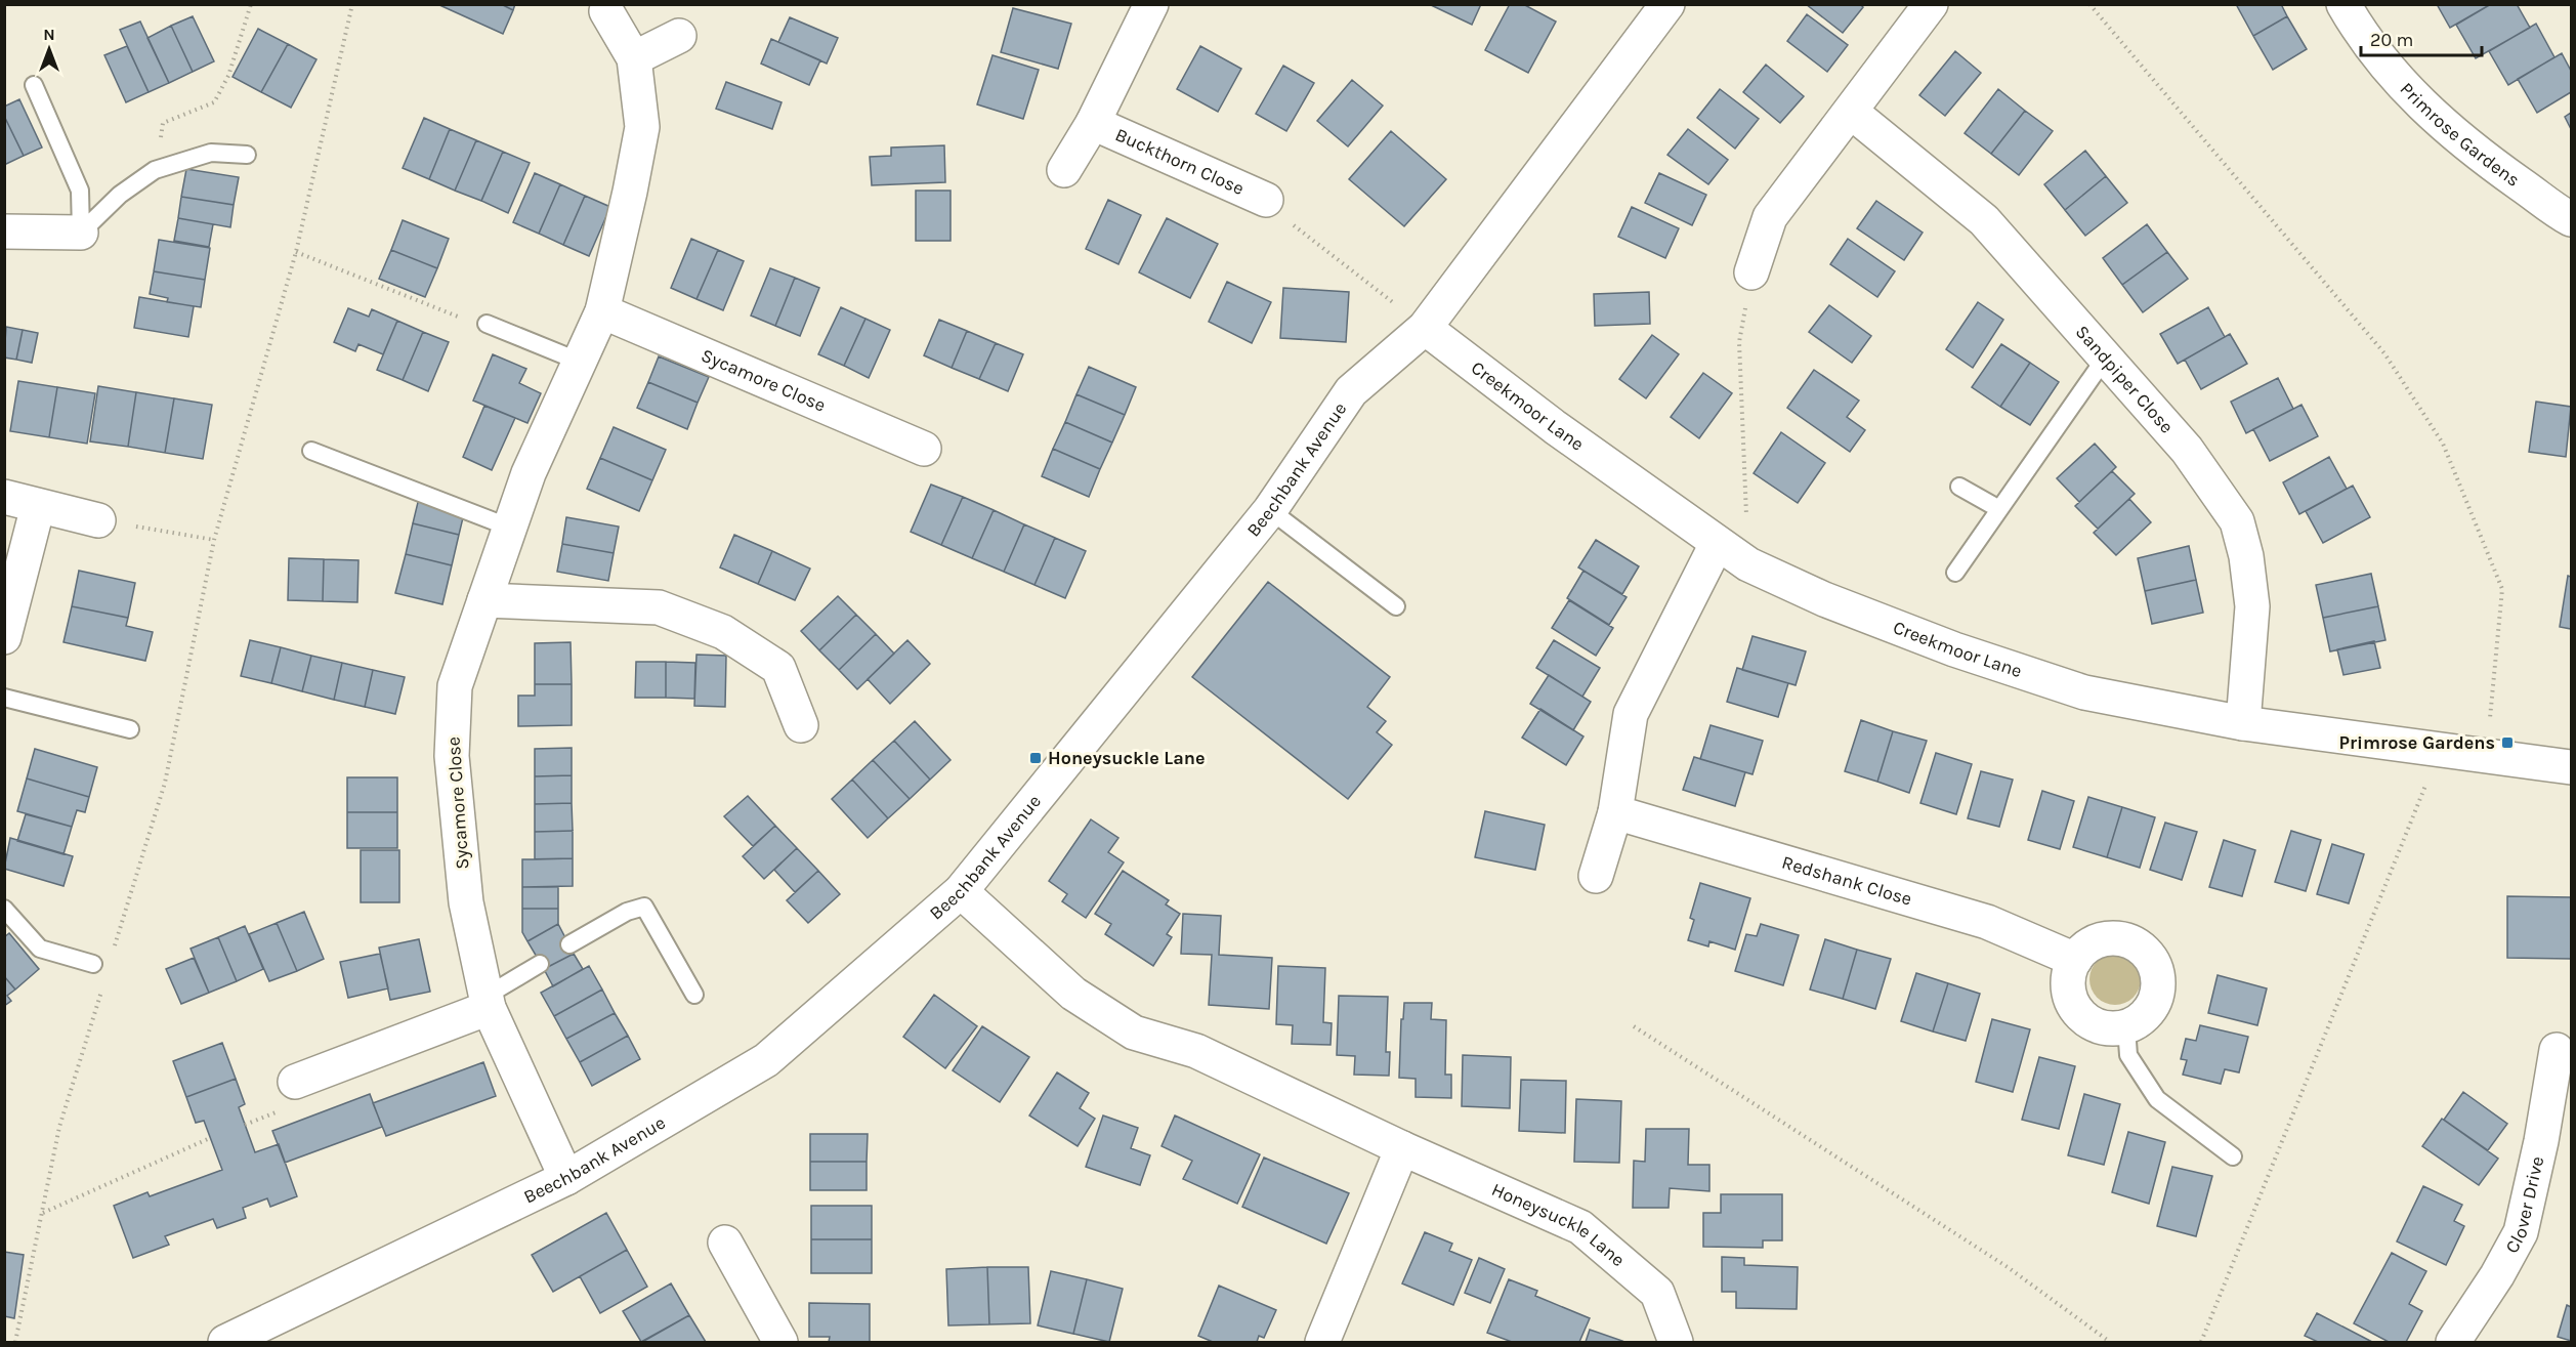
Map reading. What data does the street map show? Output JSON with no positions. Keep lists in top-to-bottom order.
{
  "streets": {
    "street": [
      "Primrose Gardens",
      "Buckthorn Close",
      "Sycamore Close",
      "Sandpiper Close",
      "Creekmoor Lane",
      "Beechbank Avenue",
      "Redshank Close",
      "Clover Drive",
      "Honeysuckle Lane"
    ]
  },
  "crossings": [
    ["Sycamore Close", "Beechbank Avenue"],
    ["Sandpiper Close", "Creekmoor Lane"],
    ["Creekmoor Lane", "Beechbank Avenue"],
    ["Beechbank Avenue", "Honeysuckle Lane"]
  ],
  "places": {
    "transit": ["Primrose Gardens", "Honeysuckle Lane"]
  },
  "scale_bar": "20 m",
  "north": "top"
}
